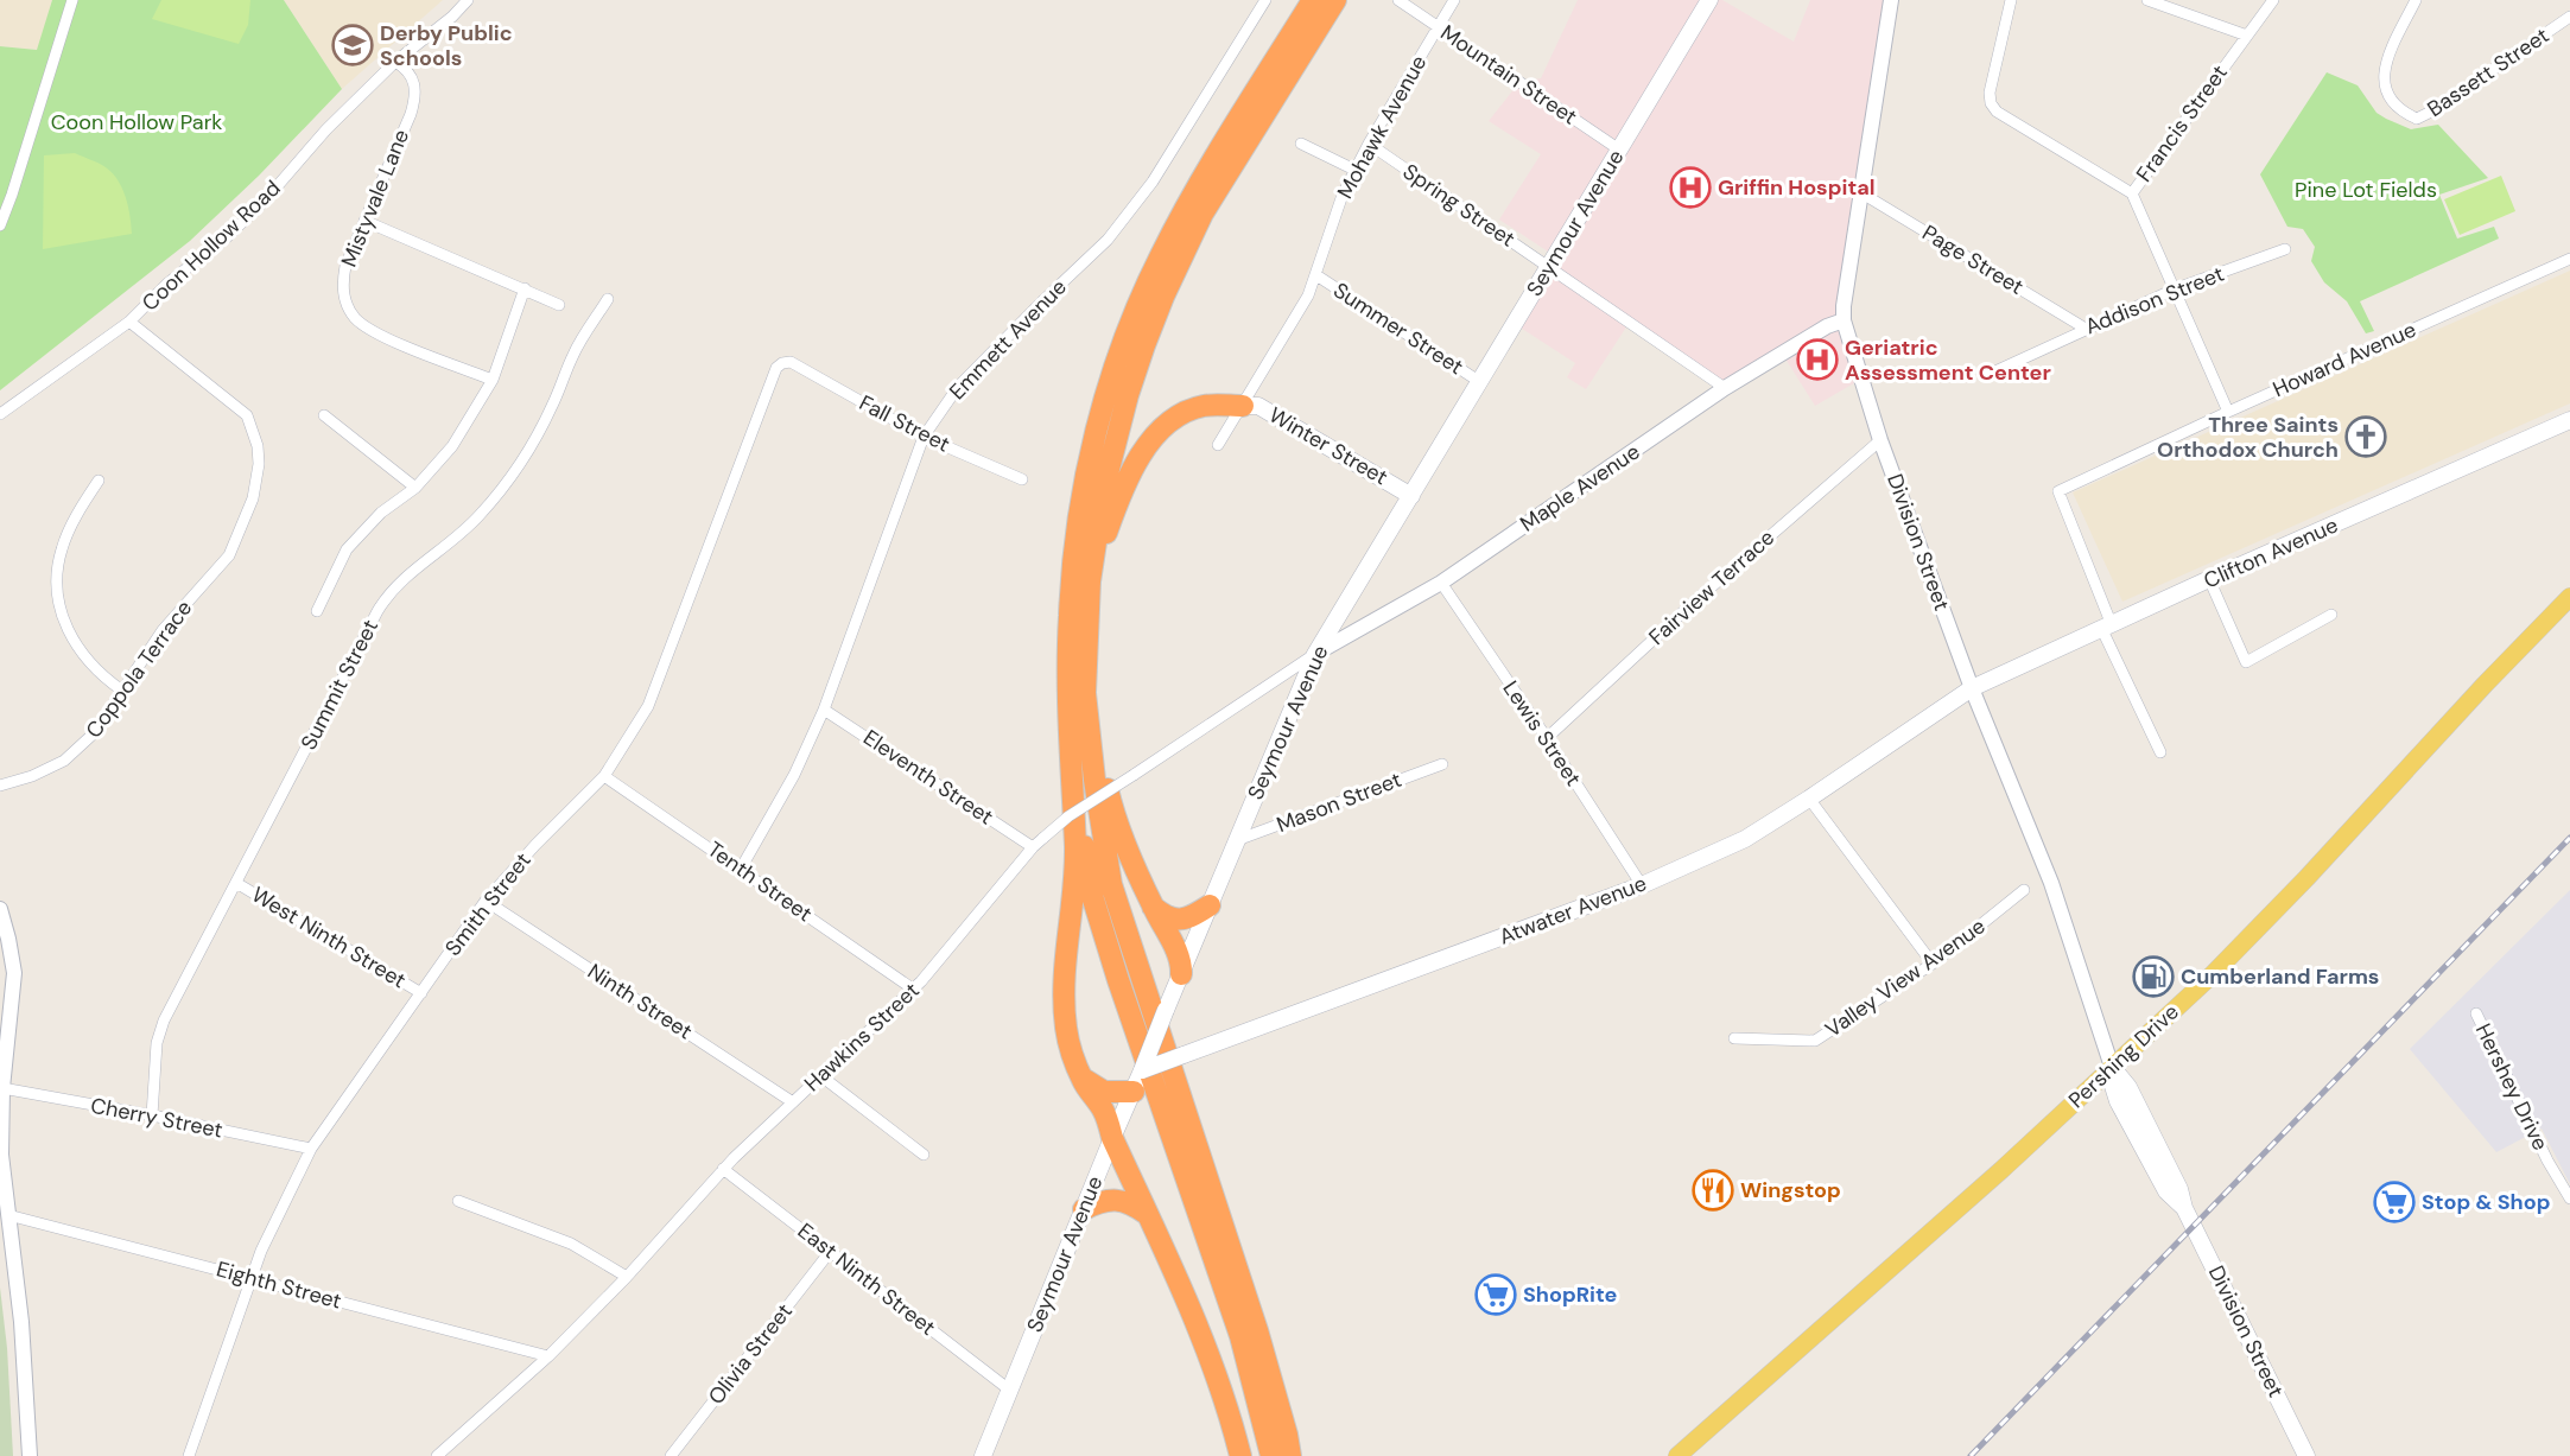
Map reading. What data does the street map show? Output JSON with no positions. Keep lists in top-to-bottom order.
{
  "streets": {
    "main road": [
      "Seymour Avenue",
      "Winter Street",
      "Division Street",
      "Clifton Avenue",
      "Atwater Avenue",
      "Pershing Drive"
    ],
    "street": [
      "Bassett Street",
      "Mountain Street",
      "Francis Street",
      "Mohawk Avenue",
      "Mistyvale Lane",
      "Spring Street",
      "Coon Hollow Road",
      "Page Street",
      "Addison Street",
      "Summer Street",
      "Emmett Avenue",
      "Howard Avenue",
      "Fall Street",
      "Maple Avenue",
      "Fairview Terrace",
      "Coppola Terrace",
      "Summit Street",
      "Lewis Street",
      "Eleventh Street",
      "Mason Street",
      "Tenth Street",
      "Smith Street",
      "West Ninth Street",
      "Valley View Avenue",
      "Ninth Street",
      "Hawkins Street",
      "Hershey Drive",
      "Cherry Street",
      "East Ninth Street",
      "Eighth Street",
      "Olivia Street"
    ]
  },
  "crossings": [
    ["Mountain Street", "Mohawk Avenue"],
    ["Mountain Street", "Seymour Avenue"],
    ["Francis Street", "Addison Street"],
    ["Francis Street", "Howard Avenue"],
    ["Mohawk Avenue", "Spring Street"],
    ["Mohawk Avenue", "Summer Street"],
    ["Mohawk Avenue", "Winter Street"],
    ["Mistyvale Lane", "Coon Hollow Road"],
    ["Spring Street", "Seymour Avenue"],
    ["Spring Street", "Maple Avenue"],
    ["Seymour Avenue", "Summer Street"],
    ["Seymour Avenue", "Winter Street"],
    ["Seymour Avenue", "Maple Avenue"],
    ["Seymour Avenue", "Mason Street"],
    ["Seymour Avenue", "Atwater Avenue"],
    ["Seymour Avenue", "Hawkins Street"],
    ["Seymour Avenue", "East Ninth Street"],
    ["Coon Hollow Road", "Coppola Terrace"],
    ["Page Street", "Addison Street"],
    ["Page Street", "Division Street"],
    ["Emmett Avenue", "Fall Street"],
    ["Emmett Avenue", "Eleventh Street"],
    ["Emmett Avenue", "Tenth Street"],
    ["Howard Avenue", "Clifton Avenue"],
    ["Fall Street", "Smith Street"],
    ["Maple Avenue", "Division Street"],
    ["Maple Avenue", "Lewis Street"],
    ["Maple Avenue", "Hawkins Street"],
    ["Division Street", "Clifton Avenue"],
    ["Division Street", "Fairview Terrace"],
    ["Division Street", "Atwater Avenue"],
    ["Division Street", "Pershing Drive"],
    ["Clifton Avenue", "Atwater Avenue"],
    ["Fairview Terrace", "Lewis Street"],
    ["Summit Street", "West Ninth Street"],
    ["Summit Street", "Cherry Street"],
    ["Lewis Street", "Atwater Avenue"],
    ["Eleventh Street", "Hawkins Street"],
    ["Tenth Street", "Smith Street"],
    ["Tenth Street", "Hawkins Street"],
    ["Smith Street", "West Ninth Street"],
    ["Smith Street", "Ninth Street"],
    ["Smith Street", "Cherry Street"],
    ["Smith Street", "Eighth Street"],
    ["Ninth Street", "Hawkins Street"],
    ["Hawkins Street", "East Ninth Street"],
    ["Hawkins Street", "Eighth Street"],
    ["East Ninth Street", "Olivia Street"]
  ],
  "parks": ["Coon Hollow Park", "Pine Lot Fields"],
  "places": {
    "school or university": ["Derby Public Schools"],
    "hospital": ["Griffin Hospital", "Geriatric Assessment Center"],
    "church": ["Three Saints Orthodox Church"],
    "fuel station": ["Cumberland Farms"],
    "restaurant": ["Wingstop"],
    "supermarket": ["Stop & Shop", "ShopRite"]
  }
}
